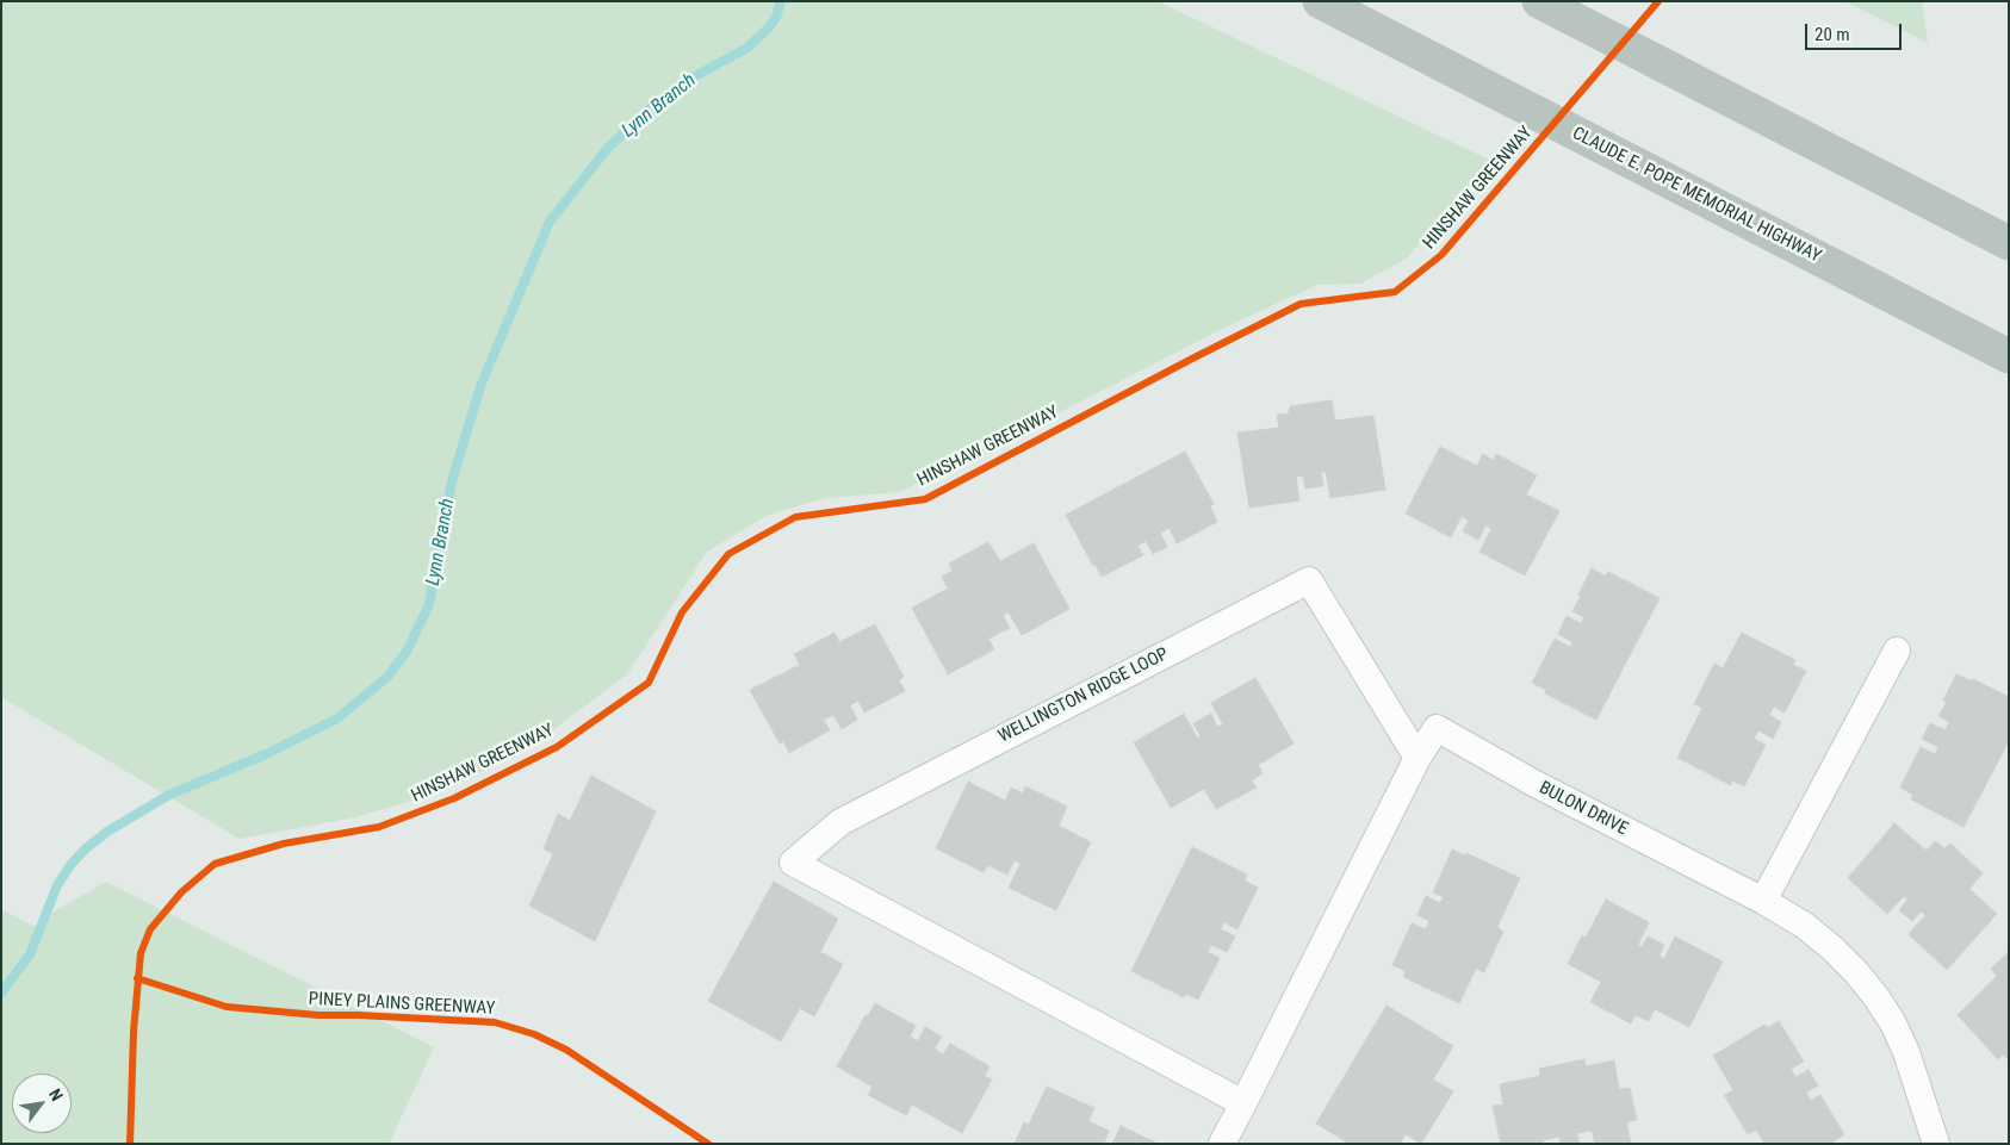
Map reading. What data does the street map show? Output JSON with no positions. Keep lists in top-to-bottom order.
{
  "streets": {
    "highway": ["CLAUDE E. POPE MEMORIAL HIGHWAY"],
    "street": ["WELLINGTON RIDGE LOOP", "BULON DRIVE"],
    "cycle path": ["HINSHAW GREENWAY", "PINEY PLAINS GREENWAY"]
  },
  "crossings": [
    ["WELLINGTON RIDGE LOOP", "BULON DRIVE"]
  ],
  "water": ["Lynn Branch"],
  "scale_bar": "20 m",
  "north": "top right"
}
